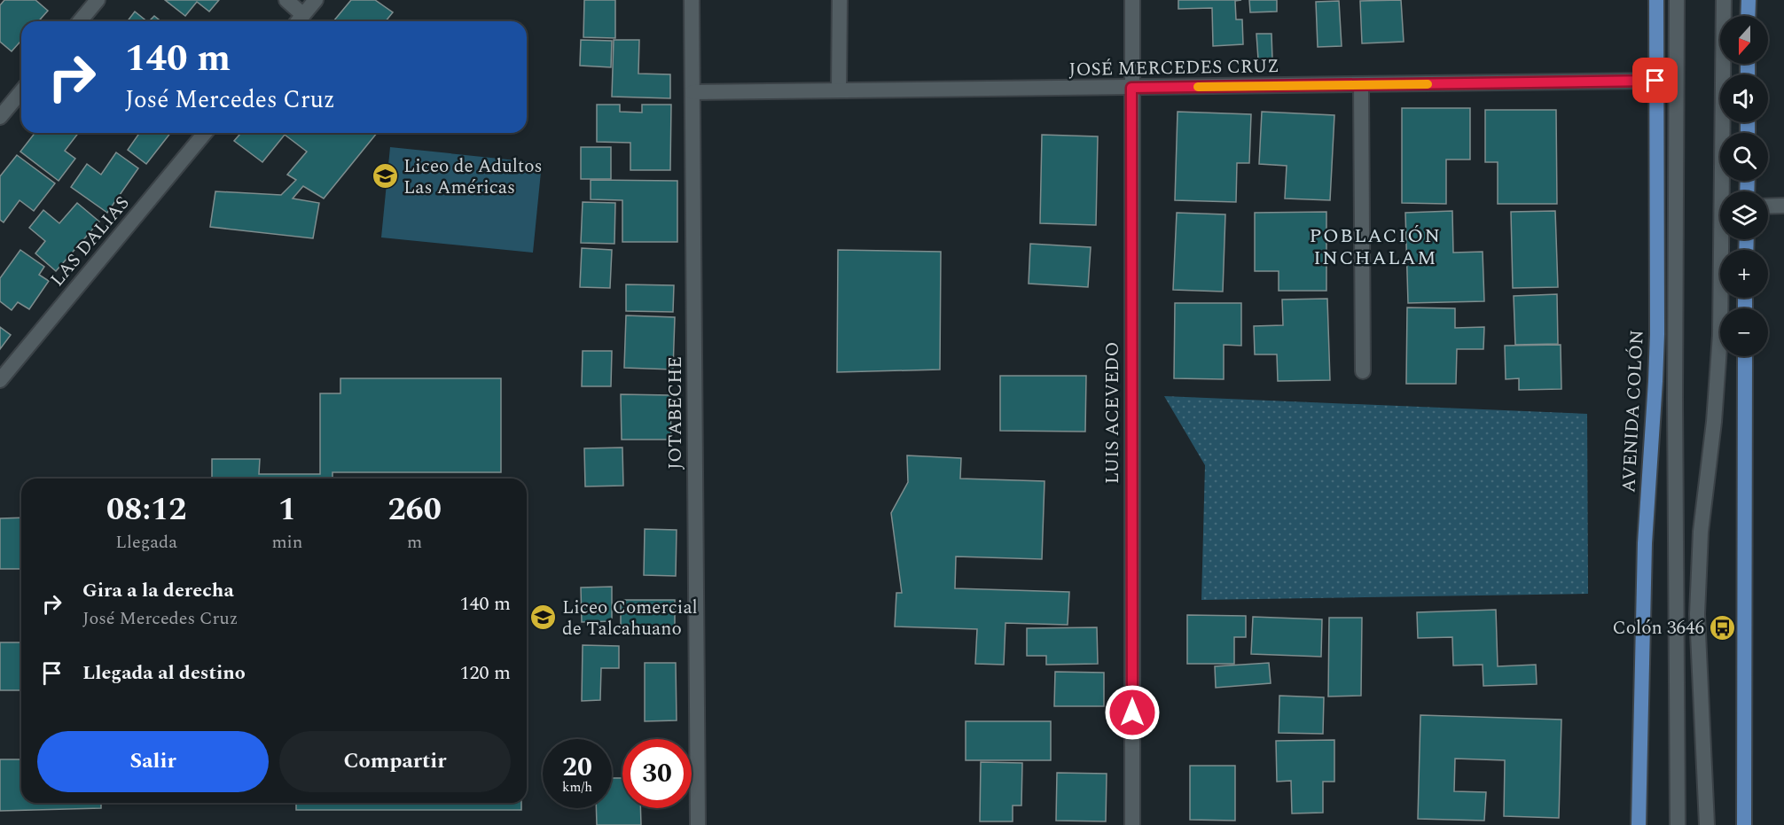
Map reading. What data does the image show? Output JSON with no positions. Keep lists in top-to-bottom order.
{
  "streets": {
    "main road": ["AVENIDA COLÓN"],
    "street": [
      "JOSÉ MERCEDES CRUZ",
      "LAS DALIAS",
      "JOTABECHE",
      "LUIS ACEVEDO"
    ]
  },
  "crossings": [
    ["JOSÉ MERCEDES CRUZ", "AVENIDA COLÓN"],
    ["JOSÉ MERCEDES CRUZ", "JOTABECHE"],
    ["JOSÉ MERCEDES CRUZ", "LUIS ACEVEDO"]
  ],
  "districts": ["POBLACIÓN INCHALAM"],
  "places": {
    "school or university": ["Liceo de Adultos Las Américas", "Liceo Comercial de Talcahuano"],
    "bus stop": ["Colón 3646"]
  },
  "north": "bottom",
  "page": {
    "map_buttons": ["+", "−"],
    "turn": ["140 m", "José Mercedes Cruz"],
    "eta": [
      "08:12",
      "Llegada",
      "1",
      "min",
      "260",
      "m"
    ],
    "list": [
      {
        "name": "Gira a la derecha",
        "note": "José Mercedes Cruz",
        "value": "140 m"
      },
      {
        "name": "Llegada al destino",
        "value": "120 m"
      }
    ],
    "buttons": ["Salir", "Compartir"],
    "speed": "20 km/h",
    "limit": "30"
  }
}
